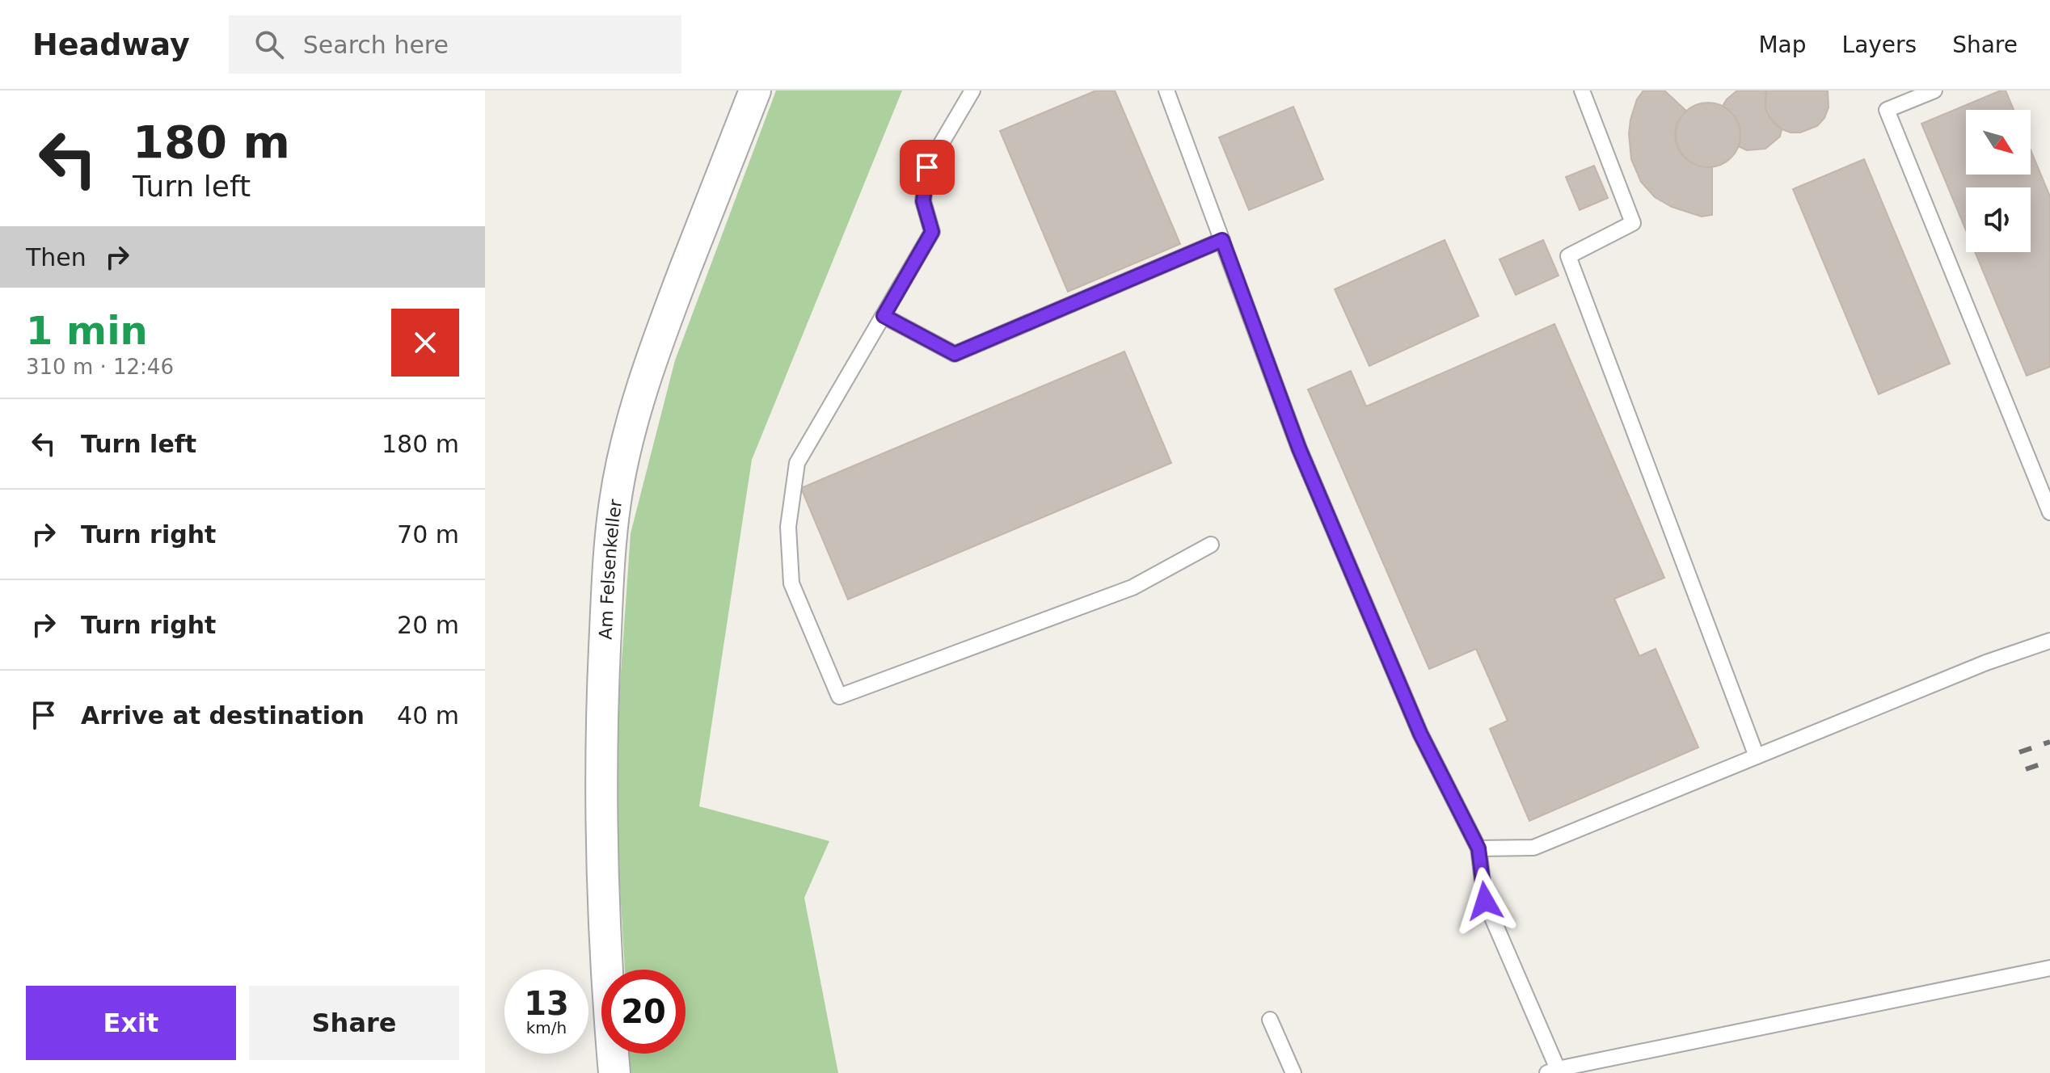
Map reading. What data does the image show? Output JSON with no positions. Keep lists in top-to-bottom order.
{
  "streets": {
    "street": ["Am Felsenkeller"]
  },
  "north": "bottom right",
  "page": {
    "header": "Headway",
    "search": "Search here",
    "nav": ["Map", "Layers", "Share"],
    "turn": ["180 m", "Turn left"],
    "then": "Then",
    "heading": ["1 min", "310 m · 12:46"],
    "list": [
      {
        "name": "Turn left",
        "value": "180 m"
      },
      {
        "name": "Turn right",
        "value": "70 m"
      },
      {
        "name": "Turn right",
        "value": "20 m"
      },
      {
        "name": "Arrive at destination",
        "value": "40 m"
      }
    ],
    "speed": "13 km/h",
    "limit": "20",
    "buttons": ["Exit", "Share"]
  }
}
